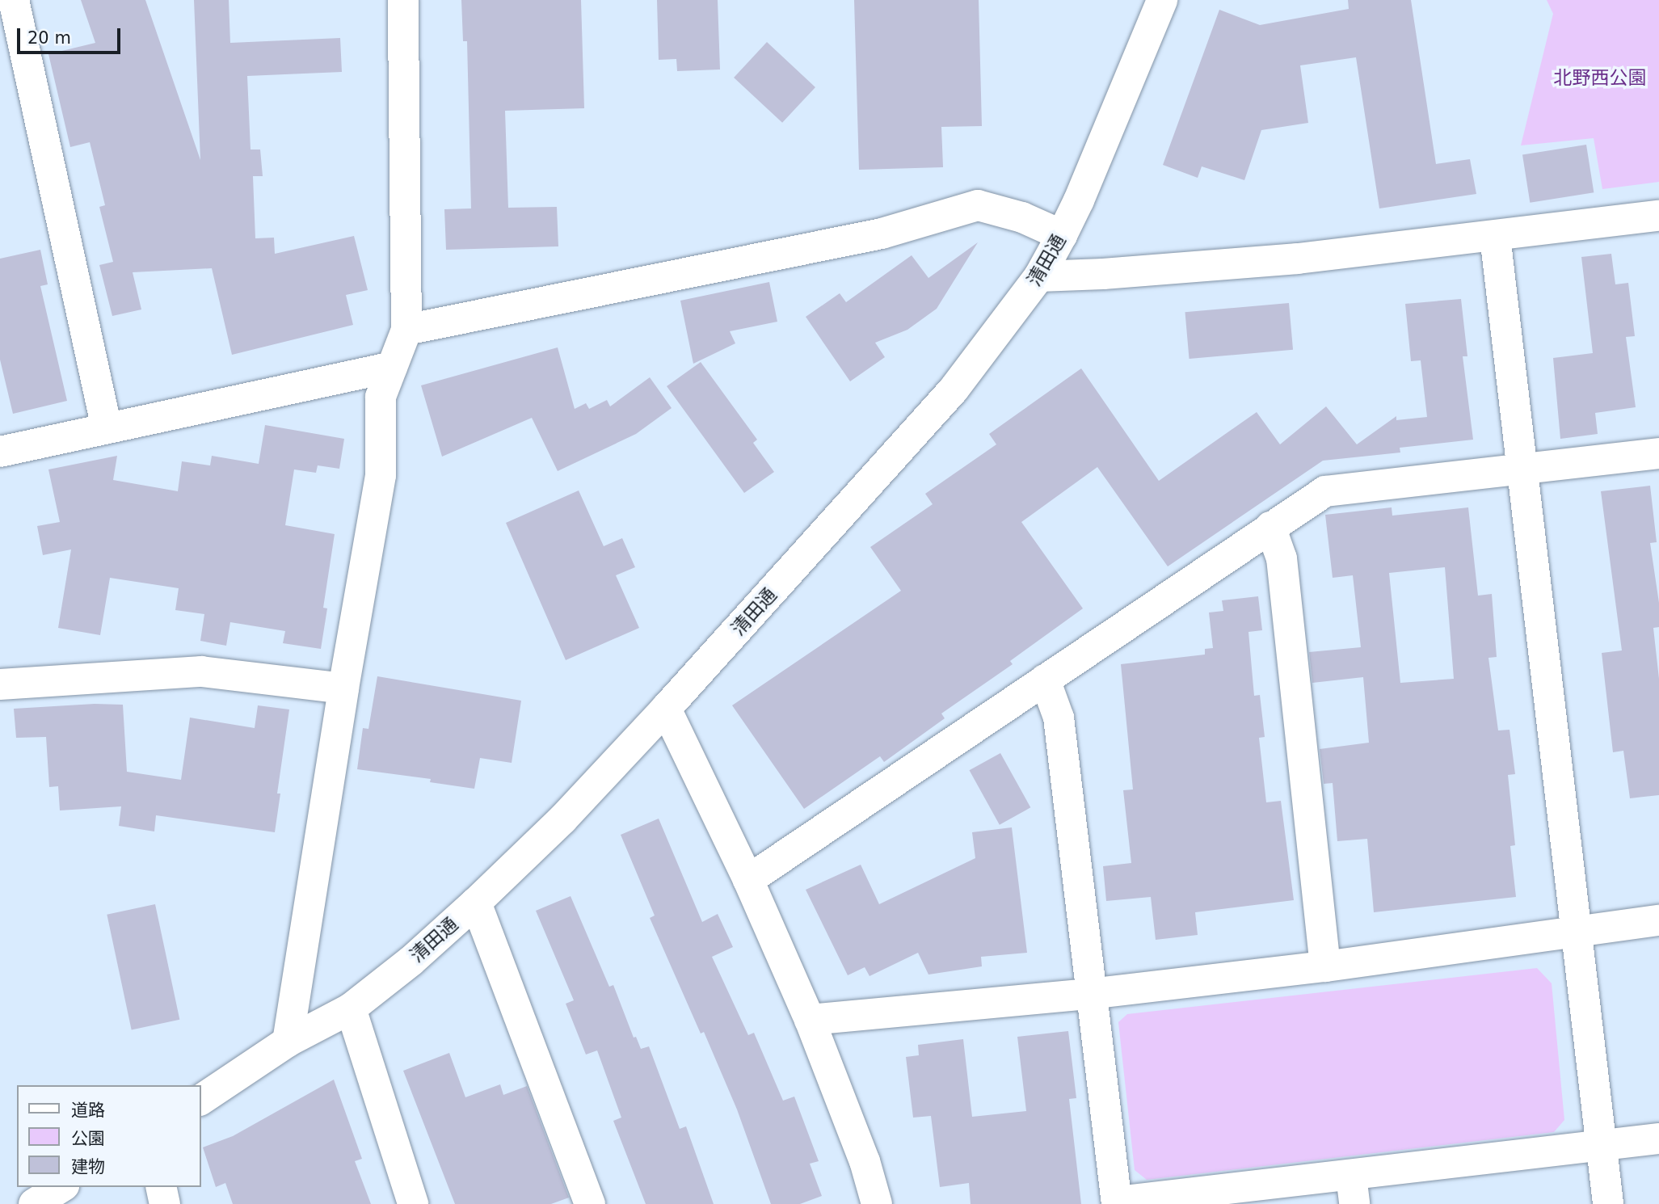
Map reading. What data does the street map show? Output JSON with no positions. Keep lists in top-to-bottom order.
{
  "streets": {
    "street": ["清田通"]
  },
  "parks": ["北野西公園"],
  "legend": ["道路", "公園", "建物"],
  "scale_bar": "20 m"
}
